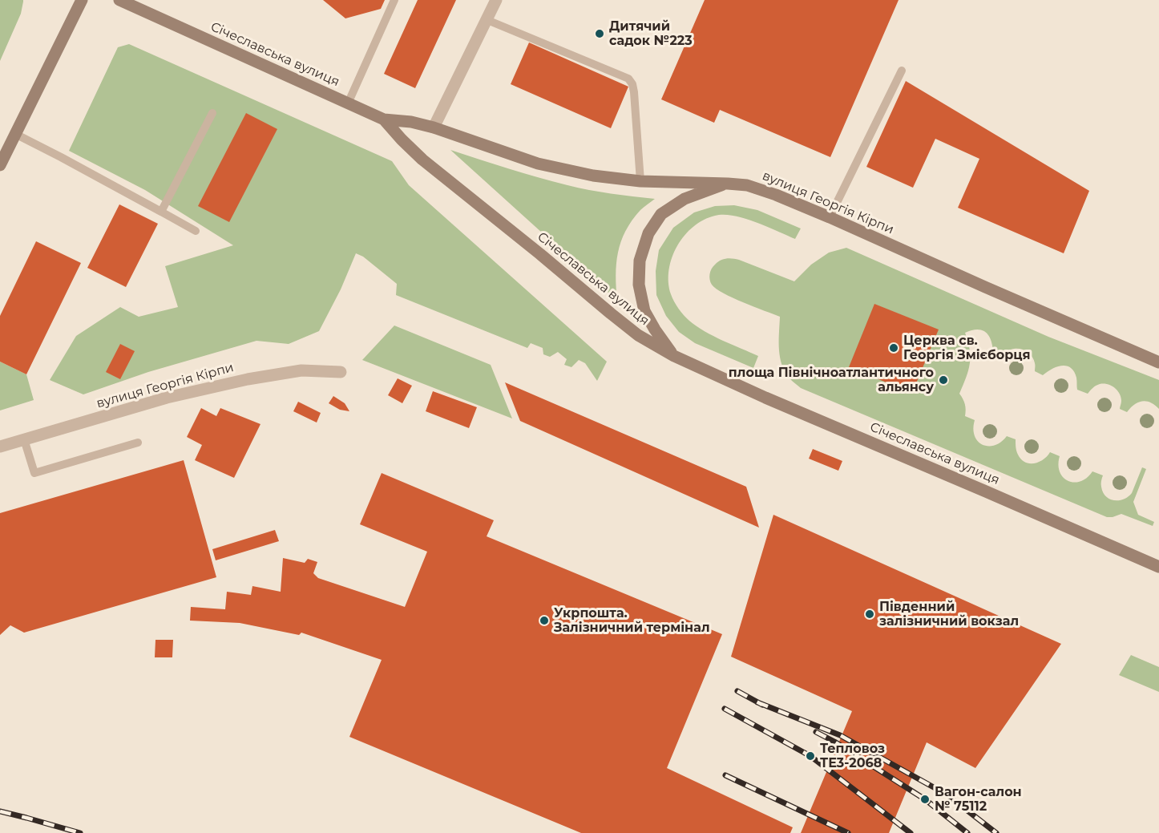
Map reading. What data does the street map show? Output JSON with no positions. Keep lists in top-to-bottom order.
{
  "streets": {
    "street": ["Січеславська вулиця", "вулиця Георгія Кірпи"]
  },
  "crossings": [
    ["Січеславська вулиця", "вулиця Георгія Кірпи"]
  ],
  "places": [
    "Дитячий садок №223",
    "Церква св. Георгія Змієборця",
    "площа Північноатлантичного альянсу",
    "Південний залізничний вокзал",
    "Укрпошта. Залізничний термінал",
    "Тепловоз ТЕ3-2068",
    "Вагон-салон № 75112"
  ]
}
